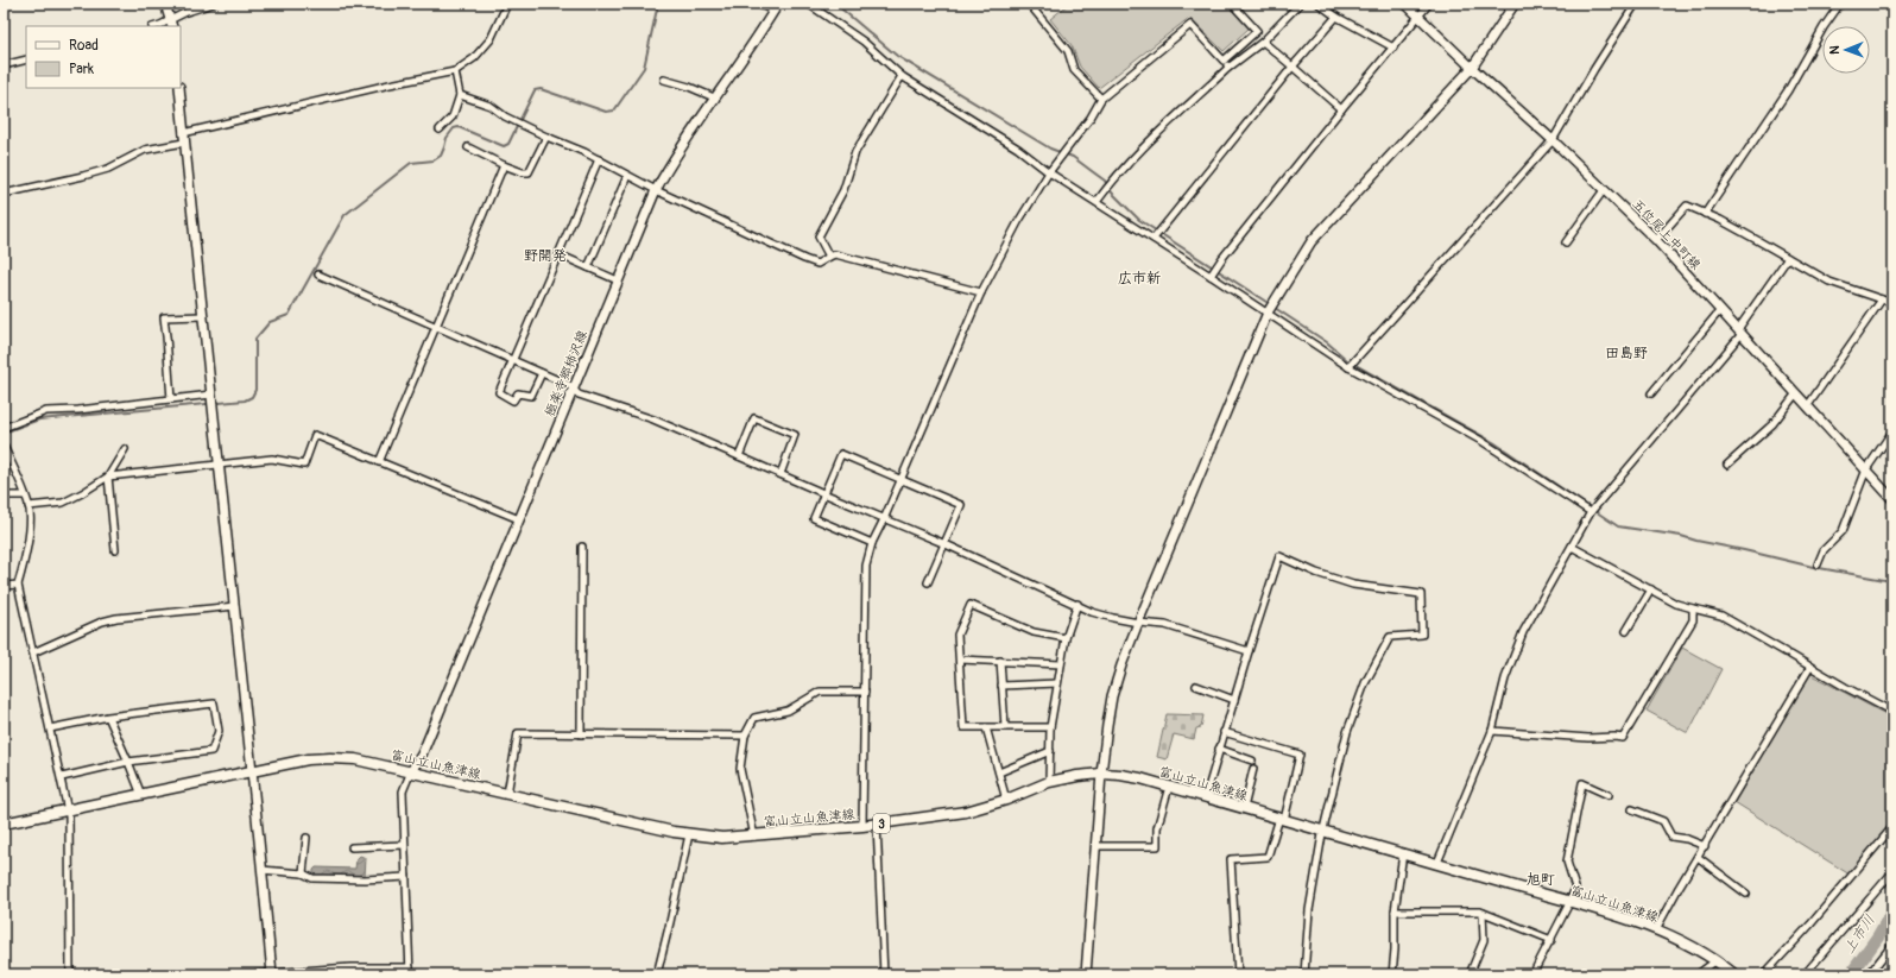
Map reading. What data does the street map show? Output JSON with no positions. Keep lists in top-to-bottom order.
{
  "streets": {
    "main road": ["富山立山魚津線", "3"],
    "street": ["五位尾上中町線", "極楽寺郷柿沢線"]
  },
  "crossings": [
    ["極楽寺郷柿沢線", "富山立山魚津線"]
  ],
  "districts": [
    "野開発",
    "広市新",
    "田島野",
    "旭町"
  ],
  "water": ["上市川"],
  "legend": ["Road", "Park"],
  "north": "left"
}
